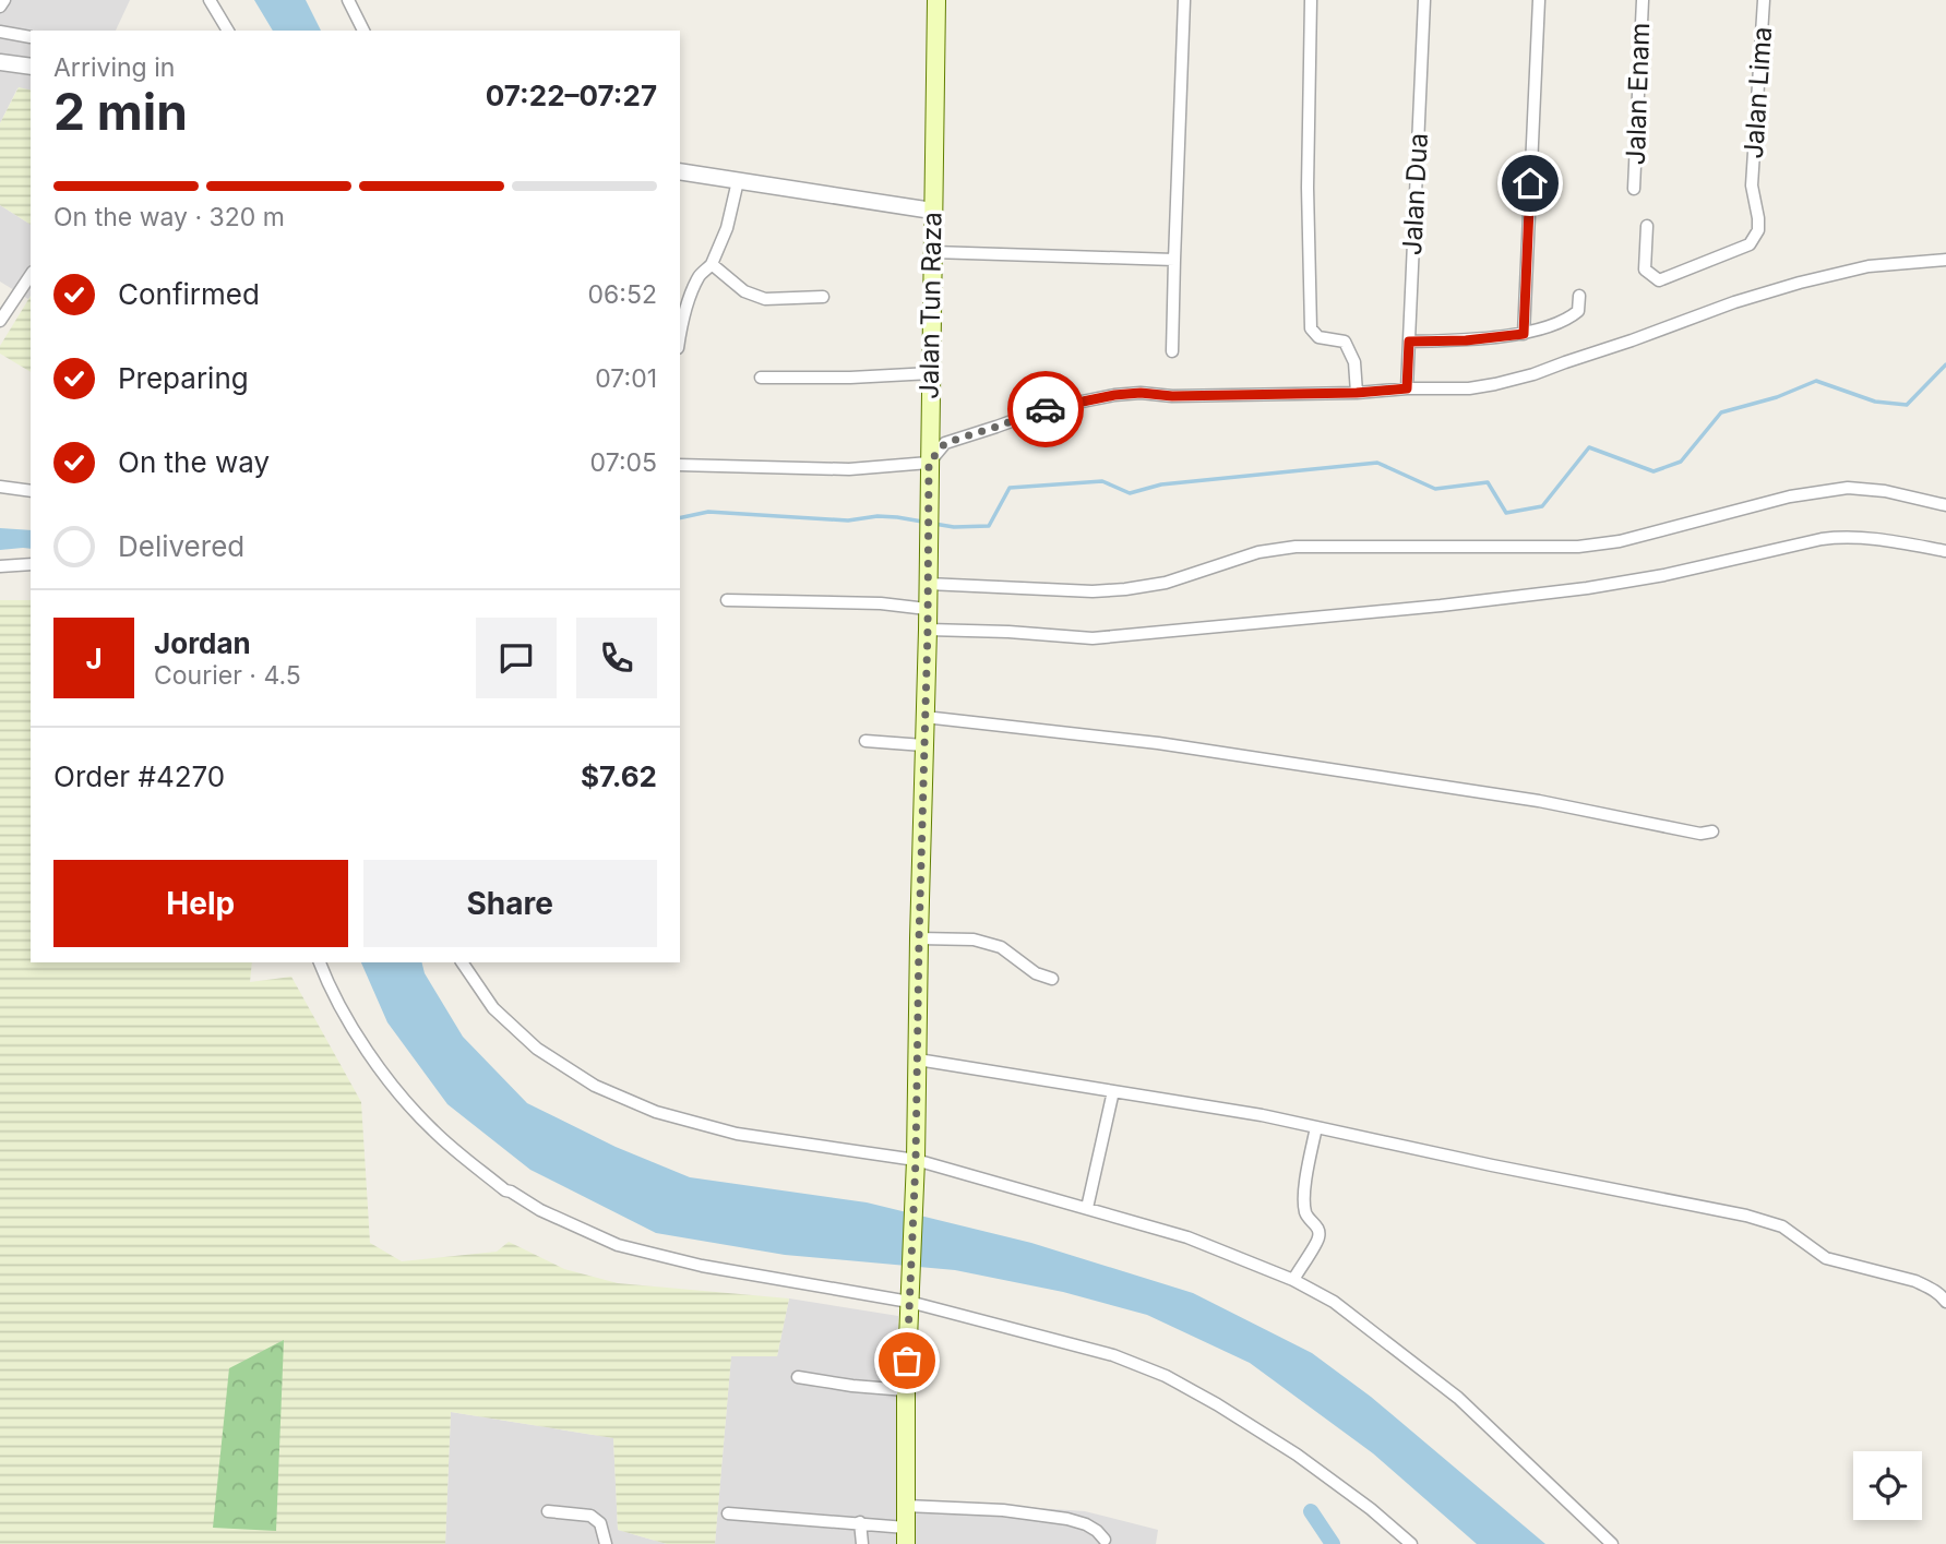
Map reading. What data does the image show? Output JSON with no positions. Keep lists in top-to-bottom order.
{
  "streets": {
    "main road": ["Jalan Tun Raza"],
    "street": ["Jalan Lima", "Jalan Enam", "Jalan Dua"]
  },
  "page": {
    "heading": ["2 min", "Arriving in", "07:22–07:27"],
    "panel": [
      "Jordan",
      "Courier · 4.5",
      "Order #4270",
      "$7.62"
    ],
    "bar": "On the way · 320 m",
    "list": [
      ["Confirmed", "06:52"],
      ["Preparing", "07:01"],
      ["On the way", "07:05"],
      "Delivered"
    ],
    "round": "J",
    "buttons": ["Help", "Share"]
  }
}
